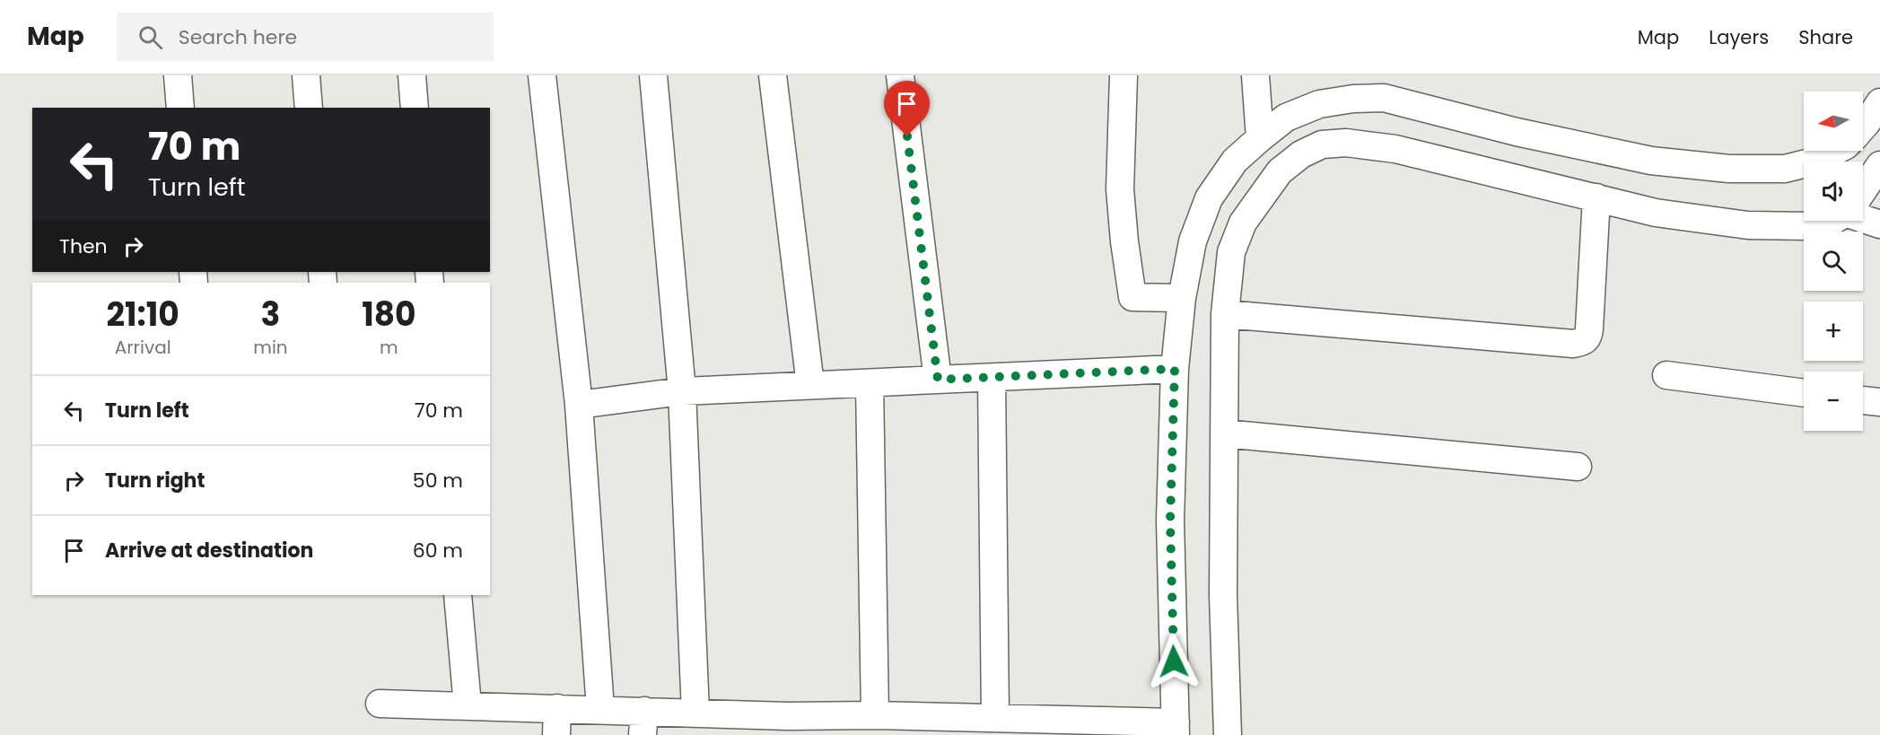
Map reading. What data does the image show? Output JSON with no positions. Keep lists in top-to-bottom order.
{
  "north": "left",
  "page": {
    "header": "Map",
    "search": "Search here",
    "nav": ["Map", "Layers", "Share"],
    "map_buttons": ["+", "−"],
    "turn": ["70 m", "Turn left"],
    "then": "Then",
    "eta": [
      "21:10",
      "Arrival",
      "3",
      "min",
      "180",
      "m"
    ],
    "list": [
      {
        "name": "Turn left",
        "value": "70 m"
      },
      {
        "name": "Turn right",
        "value": "50 m"
      },
      {
        "name": "Arrive at destination",
        "value": "60 m"
      }
    ]
  }
}
